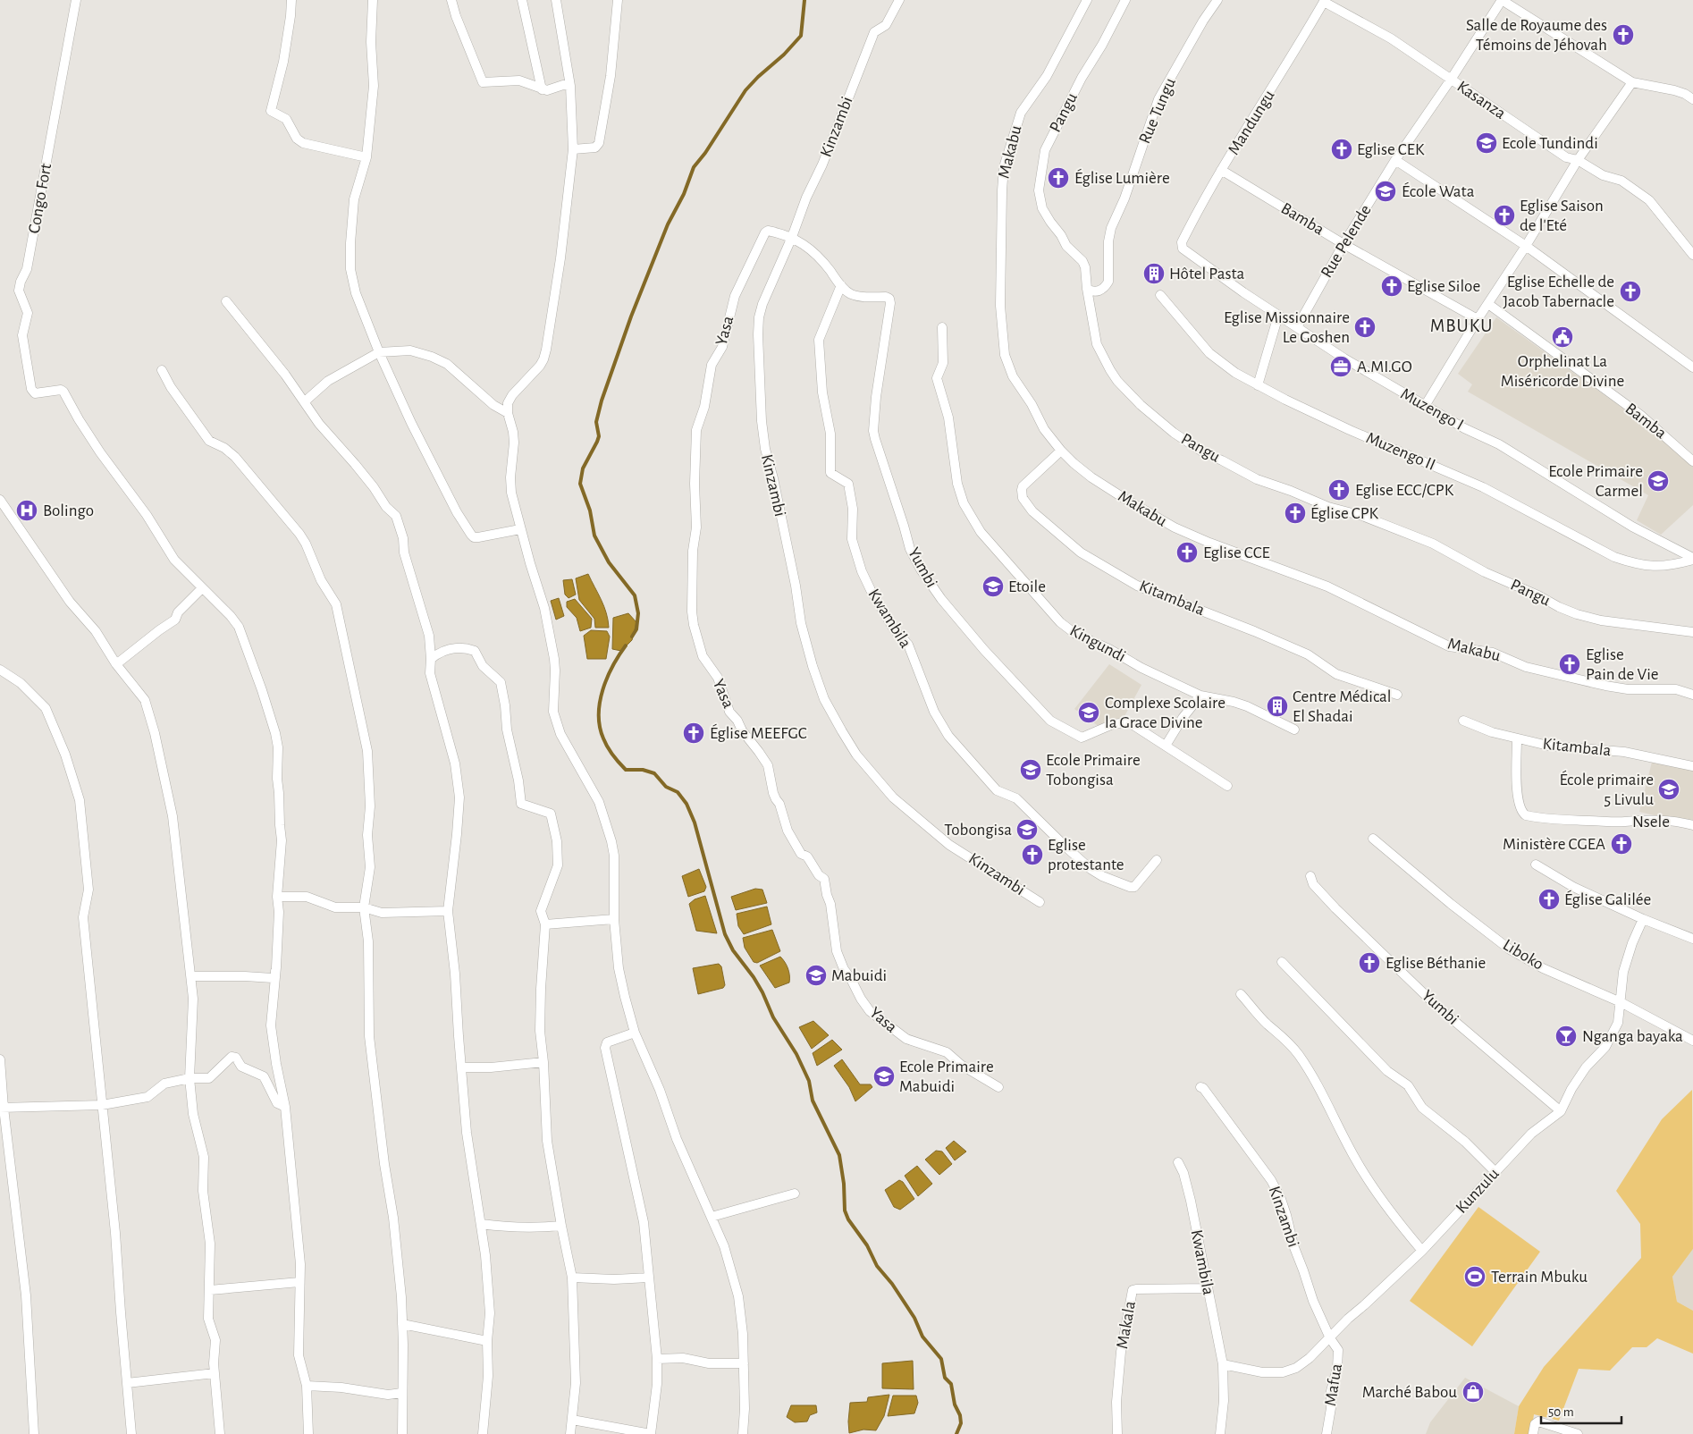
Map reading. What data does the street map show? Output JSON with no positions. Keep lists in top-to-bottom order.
{
  "streets": {
    "street": [
      "Kasanza",
      "Rue Tungu",
      "Pangu",
      "Mandungu",
      "Kinzambi",
      "Makabu",
      "Congo Fort",
      "Bamba",
      "Rue Pelende",
      "Yasa",
      "Muzengo I",
      "Muzengo II",
      "Yumbi",
      "Kitambala",
      "Kwambila",
      "Kingundi",
      "Nsele",
      "Liboko",
      "Kunzulu",
      "Makala",
      "Mafua"
    ]
  },
  "crossings": [
    ["Kasanza", "Mandungu"],
    ["Kasanza", "Rue Pelende"],
    ["Rue Tungu", "Pangu"],
    ["Mandungu", "Bamba"],
    ["Mandungu", "Muzengo I"],
    ["Kinzambi", "Yasa"],
    ["Kinzambi", "Yumbi"],
    ["Kinzambi", "Kunzulu"],
    ["Kinzambi", "Mafua"],
    ["Makabu", "Kitambala"],
    ["Bamba", "Rue Pelende"],
    ["Rue Pelende", "Muzengo I"],
    ["Yasa", "Yumbi"],
    ["Muzengo I", "Muzengo II"],
    ["Yumbi", "Kwambila"],
    ["Yumbi", "Kunzulu"],
    ["Kitambala", "Nsele"],
    ["Kwambila", "Kunzulu"],
    ["Kwambila", "Makala"],
    ["Liboko", "Kunzulu"],
    ["Kunzulu", "Mafua"]
  ],
  "districts": ["MBUKU"],
  "places": {
    "church": [
      "Salle de Royaume des Témoins de Jéhovah",
      "Eglise CEK",
      "Église Lumière",
      "Eglise Saison de l'Eté",
      "Eglise Siloe",
      "Eglise Echelle de Jacob Tabernacle",
      "Eglise Missionnaire Le Goshen",
      "Eglise ECC/CPK",
      "Église CPK",
      "Eglise CCE",
      "Eglise Pain de Vie",
      "Église MEEFGC",
      "Ministère CGEA",
      "Eglise protestante",
      "Église Galilée",
      "Eglise Béthanie"
    ],
    "school or university": [
      "Ecole Tundindi",
      "École Wata",
      "Ecole Primaire Carmel",
      "Etoile",
      "Complexe Scolaire la Grace Divine",
      "Ecole Primaire Tobongisa",
      "École primaire 5 Livulu",
      "Tobongisa",
      "Mabuidi",
      "Ecole Primaire Mabuidi"
    ],
    "building": ["Hôtel Pasta", "Centre Médical El Shadai"],
    "public building": ["Orphelinat La Miséricorde Divine"],
    "office": ["A.MI.GO"],
    "hospital": ["Bolingo"],
    "bar": ["Nganga bayaka"],
    "sports": ["Terrain Mbuku"],
    "shop": ["Marché Babou"]
  },
  "scale_bar": "50 m"
}
